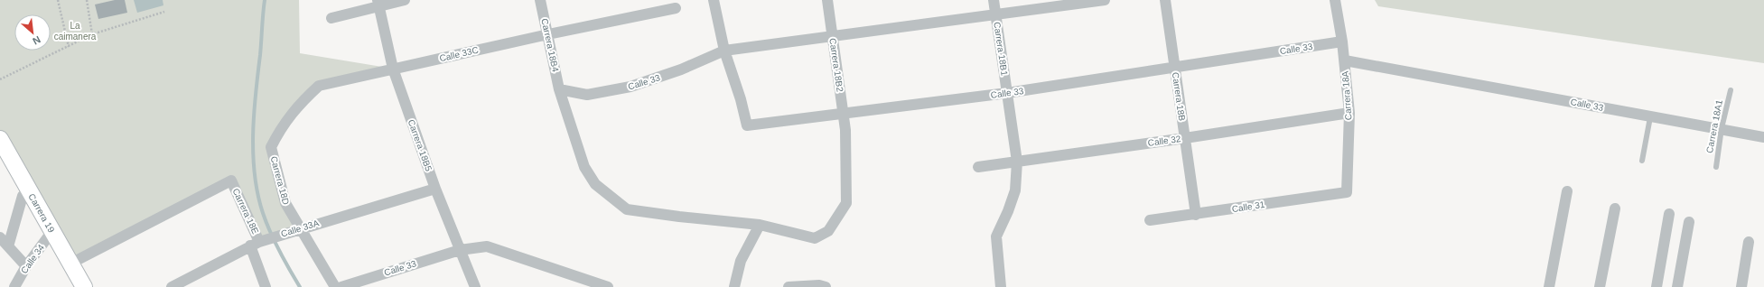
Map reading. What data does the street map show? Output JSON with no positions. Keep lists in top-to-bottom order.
{
  "streets": {
    "main road": ["Carrera 19"],
    "street": [
      "Carrera 18B4",
      "Carrera 18B1",
      "Calle 33",
      "Calle 33C",
      "Carrera 18B2",
      "Carrera 18A",
      "Carrera 18B",
      "Calle 32",
      "Carrera 18B5",
      "Carrera 18D",
      "Calle 31",
      "Carrera 18E",
      "Calle 33A",
      "Calle 34"
    ],
    "lane": ["Carrera 18A1"]
  },
  "crossings": [
    ["Carrera 18B4", "Calle 33"],
    ["Carrera 18B4", "Calle 33C"],
    ["Carrera 18B4", "Carrera 18B2"],
    ["Carrera 18B1", "Calle 33"],
    ["Carrera 18B1", "Calle 32"],
    ["Calle 33", "Carrera 18B2"],
    ["Calle 33", "Carrera 18A"],
    ["Calle 33", "Carrera 18B"],
    ["Calle 33", "Carrera 18A1"],
    ["Calle 33", "Carrera 18B5"],
    ["Calle 33C", "Carrera 18B5"],
    ["Calle 33C", "Carrera 18D"],
    ["Carrera 18A", "Calle 32"],
    ["Carrera 18A", "Calle 31"],
    ["Carrera 18B", "Calle 32"],
    ["Carrera 18B", "Calle 31"],
    ["Carrera 18B5", "Calle 33A"],
    ["Carrera 18D", "Calle 33A"],
    ["Carrera 18E", "Carrera 19"],
    ["Carrera 18E", "Calle 33A"],
    ["Carrera 19", "Calle 34"]
  ],
  "parks": ["La caimanera"],
  "north": "bottom right"
}
